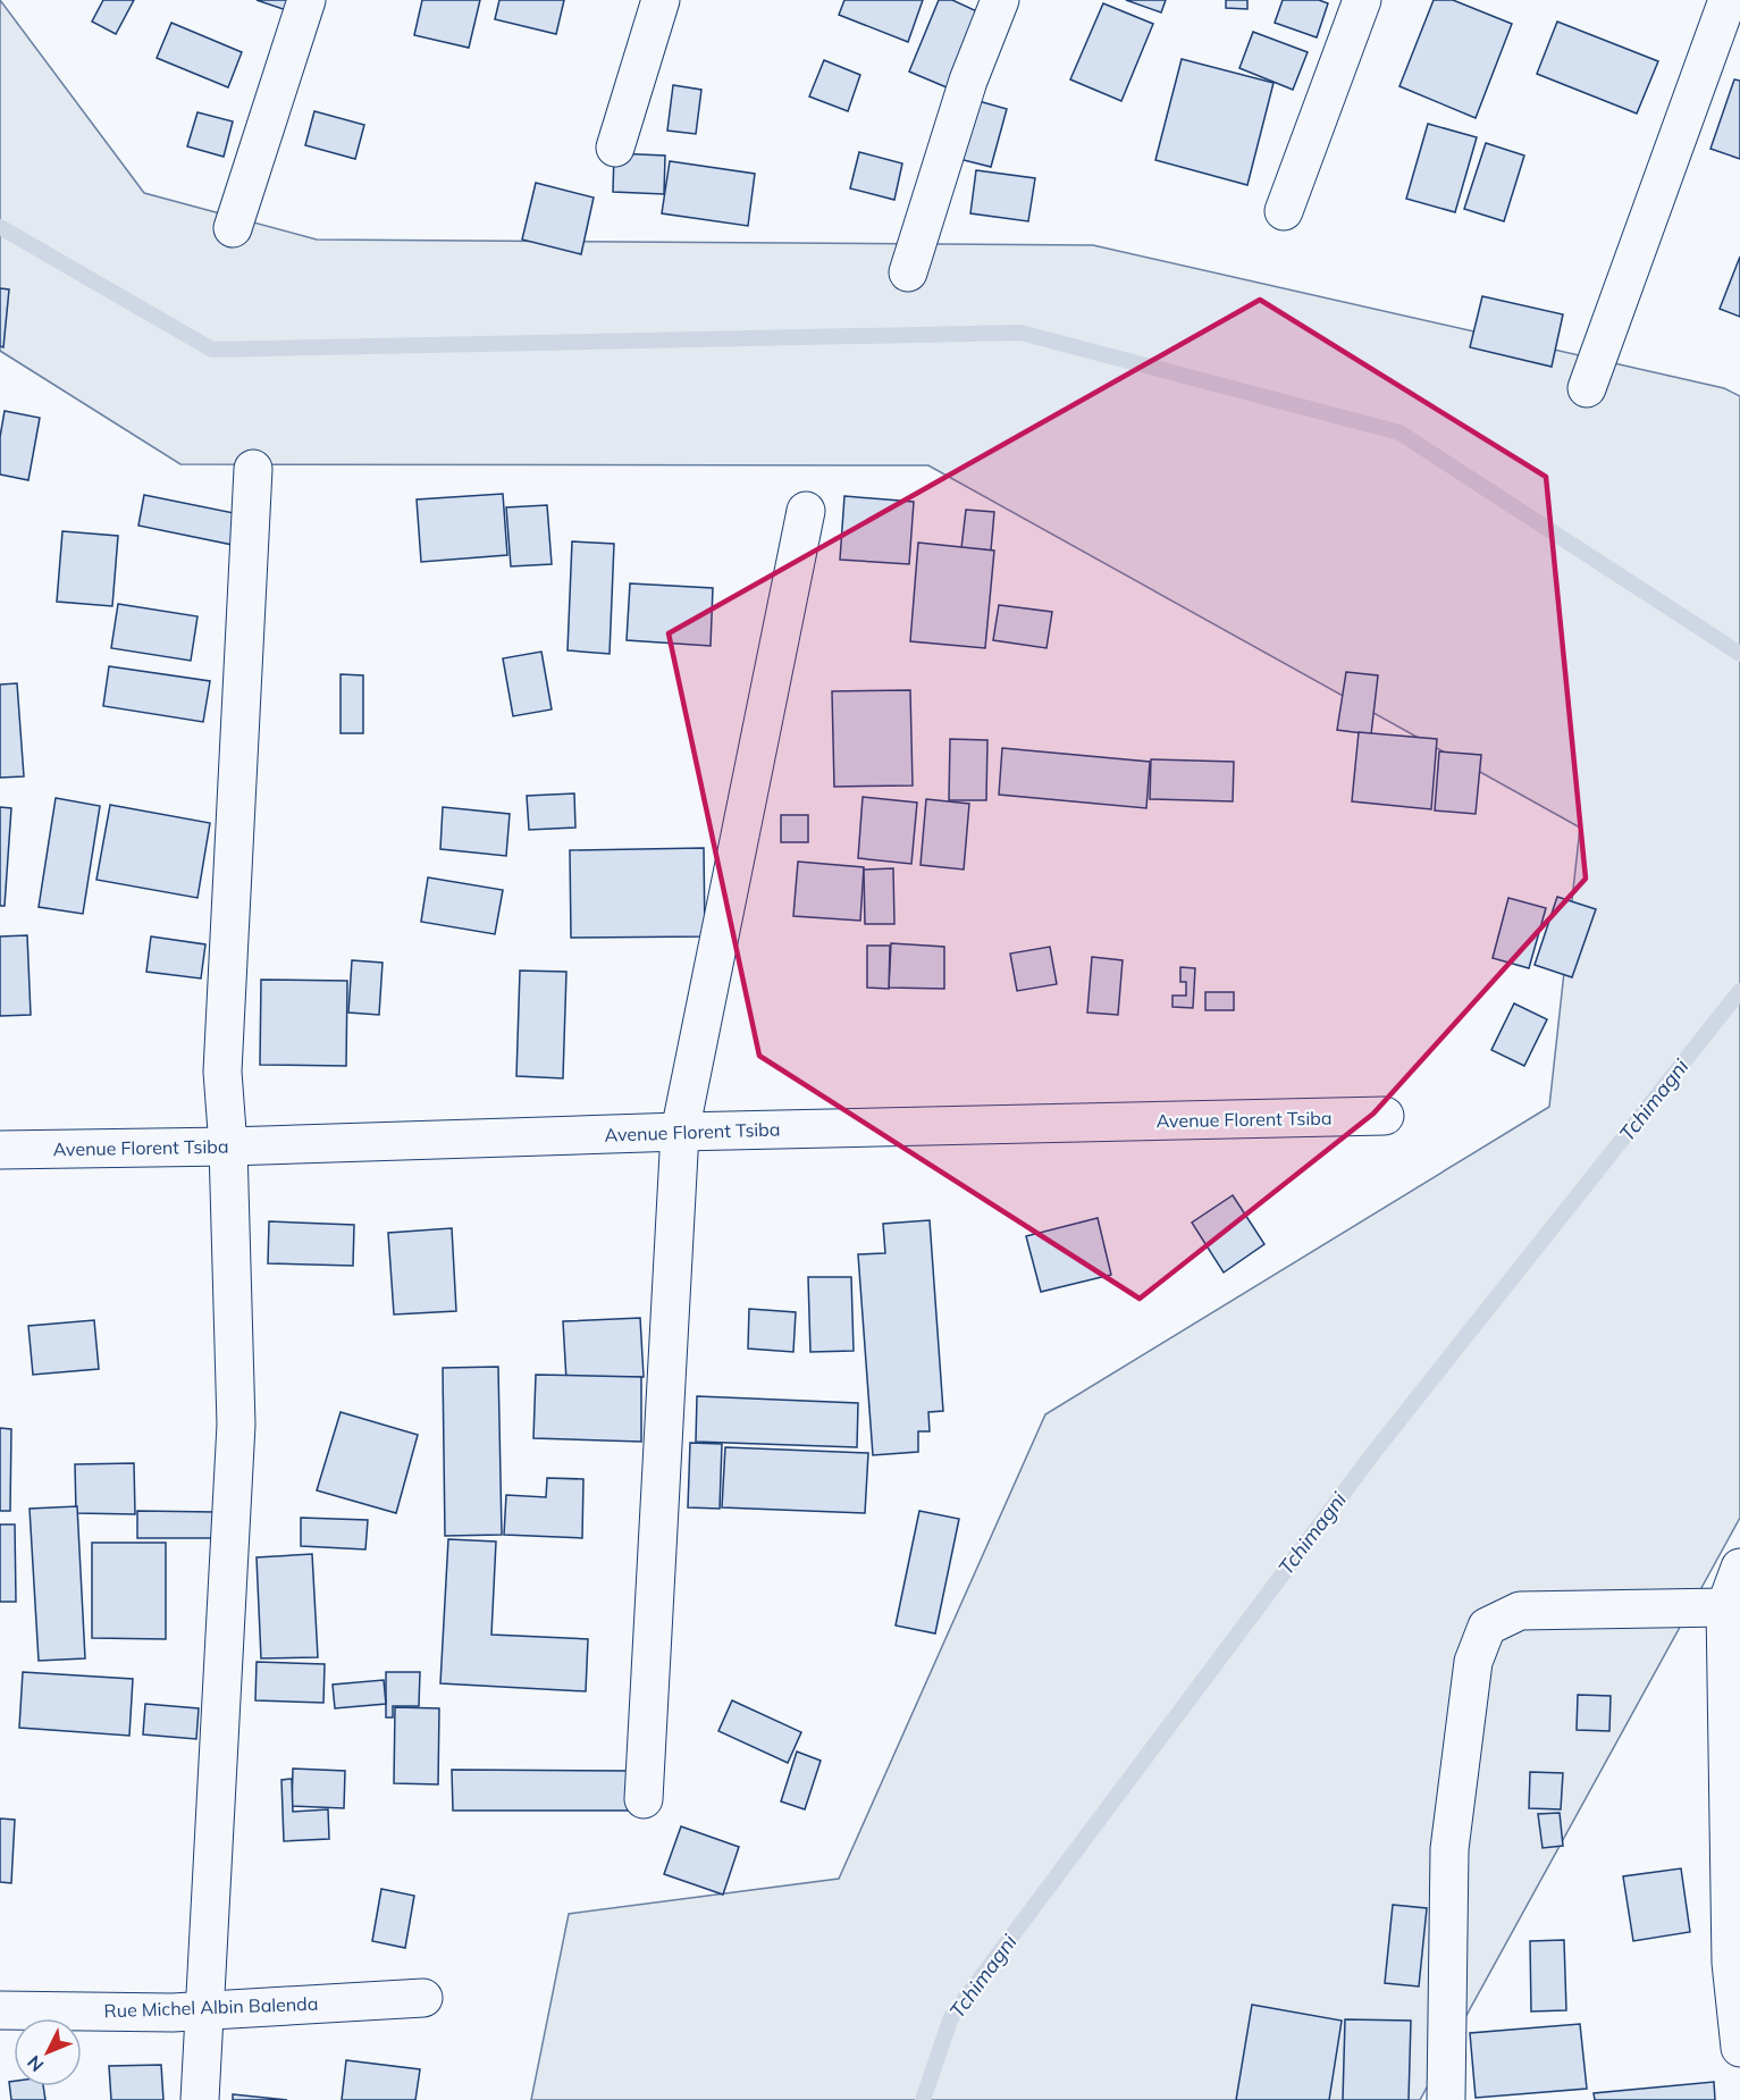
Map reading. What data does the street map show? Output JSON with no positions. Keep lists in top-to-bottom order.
{
  "streets": {
    "street": ["Avenue Florent Tsiba", "Rue Michel Albin Balenda"]
  },
  "water": ["Tchimagni"],
  "north": "bottom left"
}
